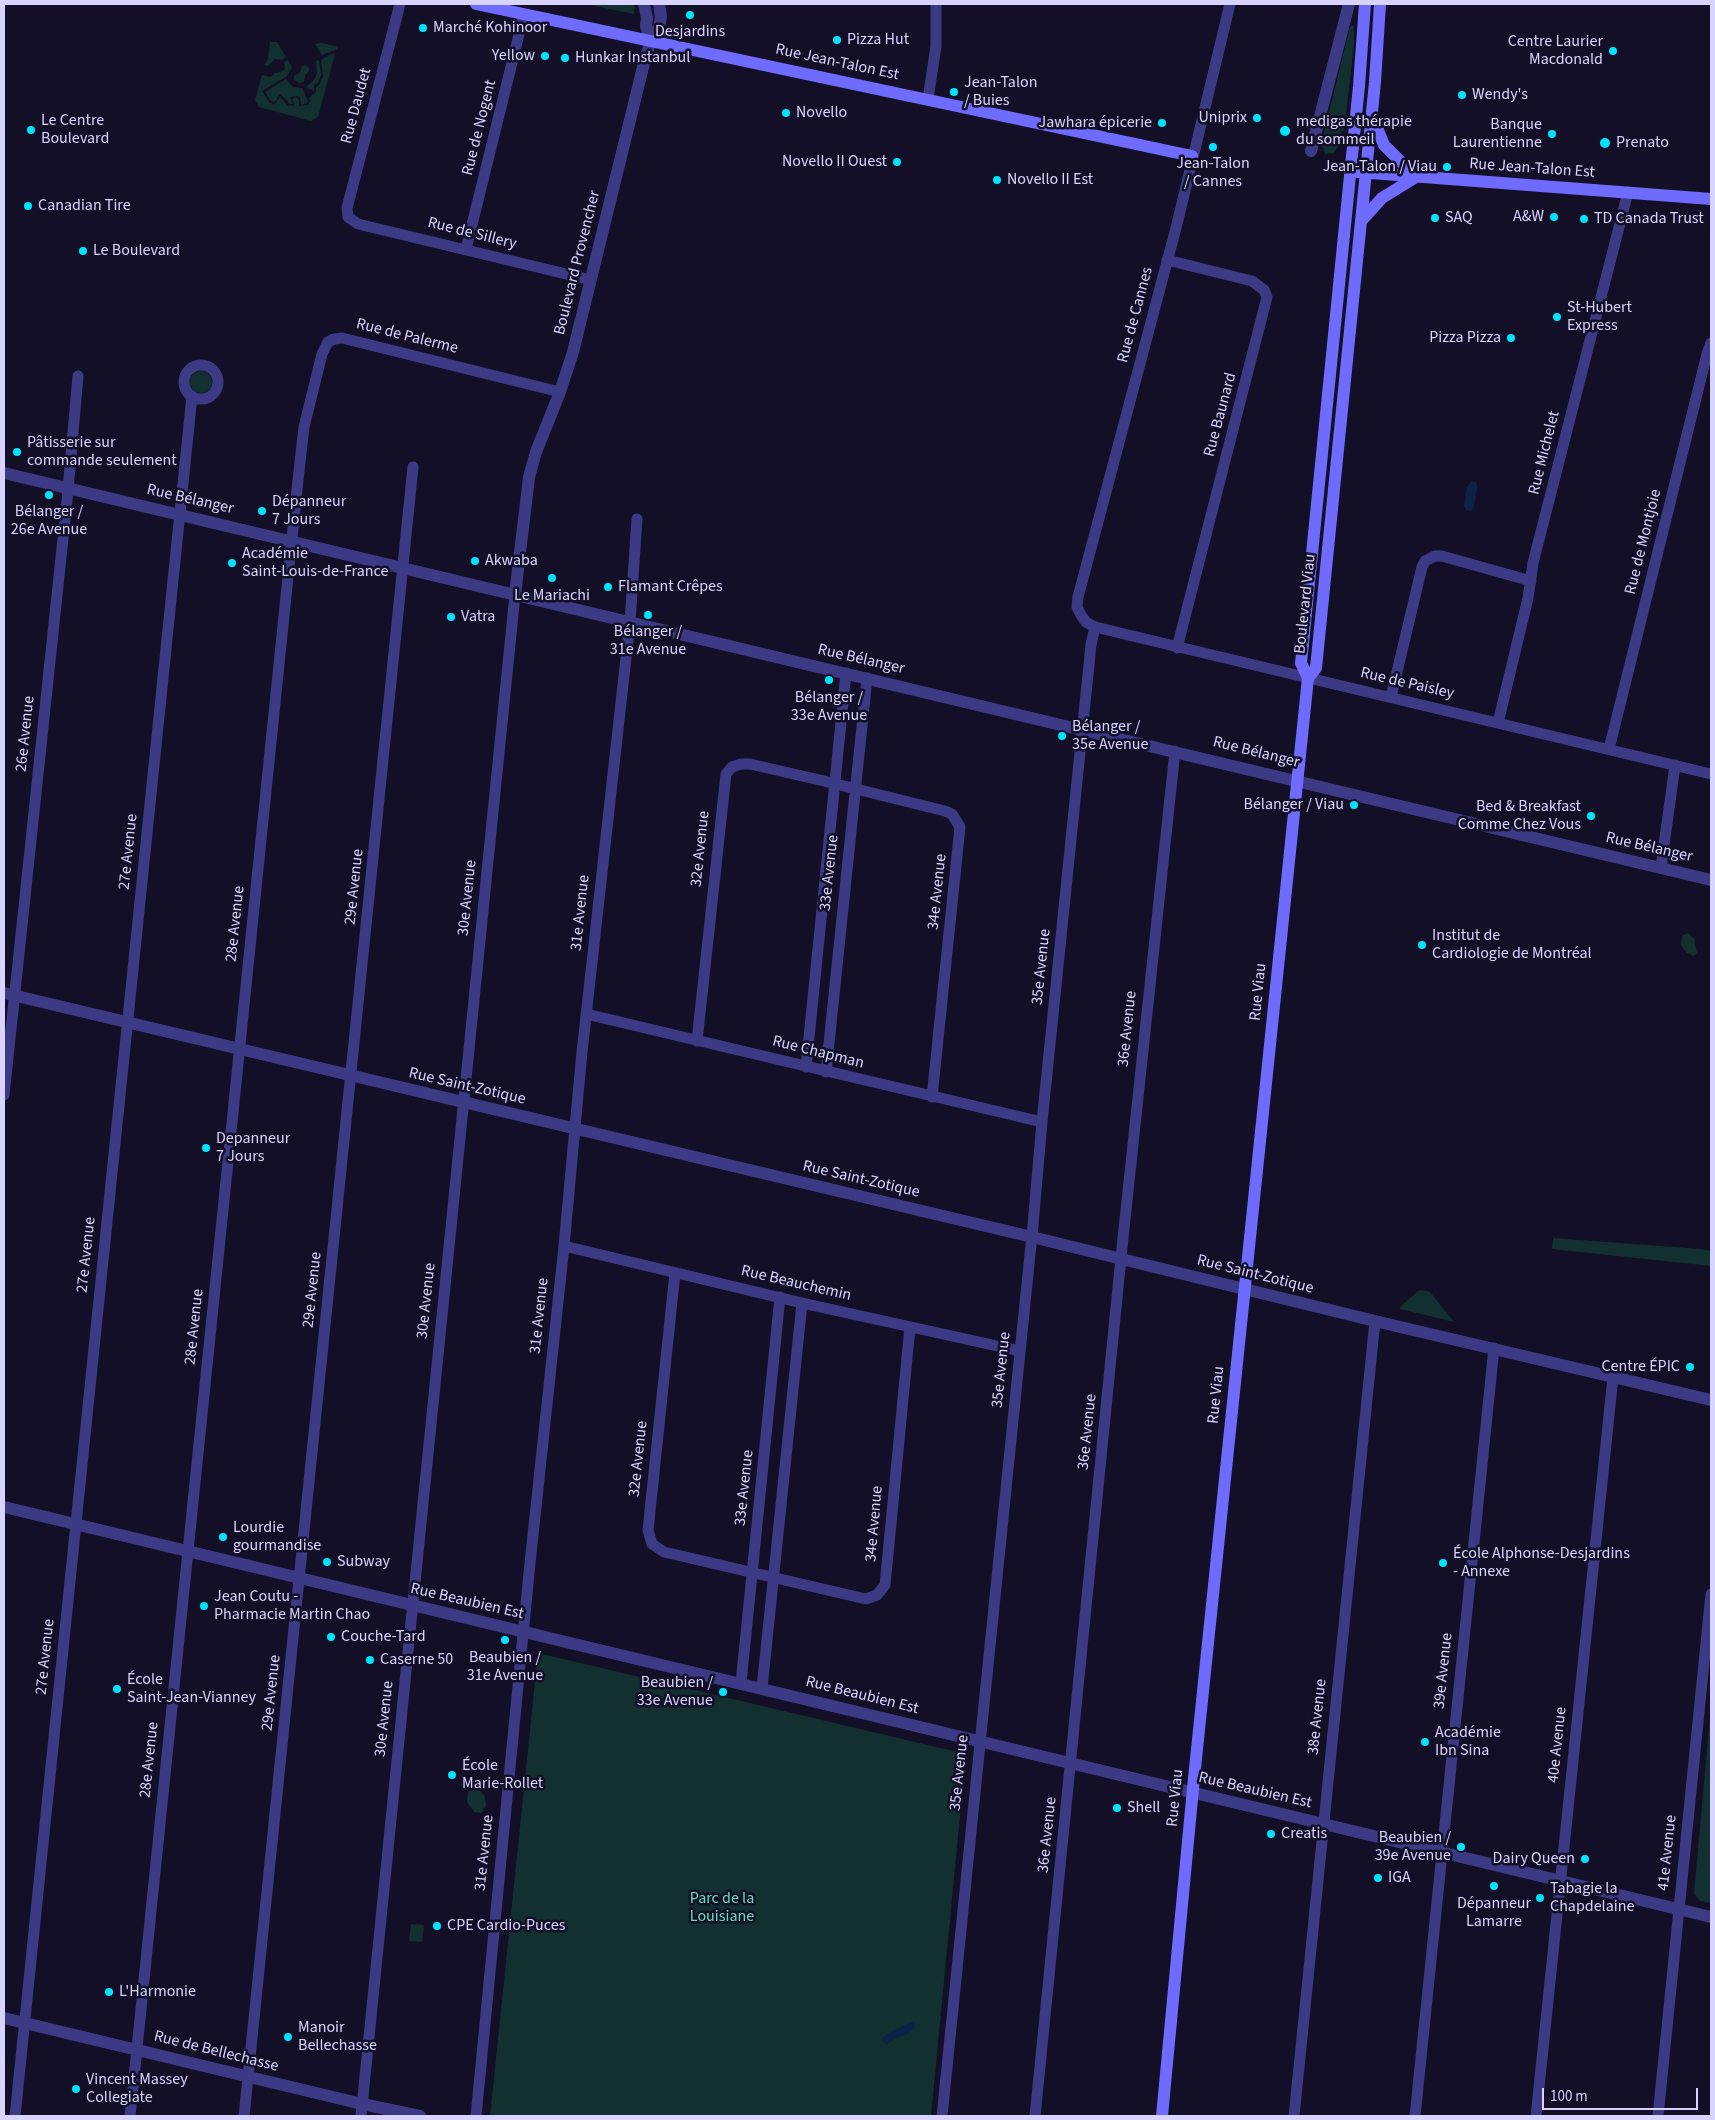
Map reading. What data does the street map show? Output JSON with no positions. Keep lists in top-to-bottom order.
{
  "streets": {
    "main road": ["Rue Jean-Talon Est", "Boulevard Viau", "Rue Viau"],
    "street": [
      "Rue Daudet",
      "Rue de Nogent",
      "Rue de Sillery",
      "Boulevard Provencher",
      "Rue de Cannes",
      "Rue de Palerme",
      "Rue Baunard",
      "Rue Michelet",
      "Rue Bélanger",
      "Rue de Montjoie",
      "Rue de Paisley",
      "26e Avenue",
      "32e Avenue",
      "27e Avenue",
      "33e Avenue",
      "29e Avenue",
      "34e Avenue",
      "30e Avenue",
      "31e Avenue",
      "28e Avenue",
      "35e Avenue",
      "36e Avenue",
      "Rue Chapman",
      "Rue Saint-Zotique",
      "Rue Beauchemin",
      "Rue Beaubien Est",
      "39e Avenue",
      "38e Avenue",
      "40e Avenue",
      "41e Avenue",
      "Rue de Bellechasse"
    ]
  },
  "crossings": [
    ["Rue Jean-Talon Est", "Rue de Nogent"],
    ["Rue Jean-Talon Est", "Boulevard Provencher"],
    ["Rue Jean-Talon Est", "Rue de Cannes"],
    ["Rue Jean-Talon Est", "Rue Michelet"],
    ["Rue Jean-Talon Est", "Boulevard Viau"],
    ["Rue Daudet", "Rue de Sillery"],
    ["Rue de Nogent", "Rue de Sillery"],
    ["Rue de Sillery", "Boulevard Provencher"],
    ["Boulevard Provencher", "Rue de Palerme"],
    ["Boulevard Provencher", "30e Avenue"],
    ["Rue de Cannes", "Rue Baunard"],
    ["Rue de Cannes", "Rue de Paisley"],
    ["Rue de Cannes", "35e Avenue"],
    ["Rue de Palerme", "Rue Bélanger"],
    ["Rue de Palerme", "28e Avenue"],
    ["Rue Baunard", "Rue de Paisley"],
    ["Rue Michelet", "Rue de Paisley"],
    ["Rue Bélanger", "26e Avenue"],
    ["Rue Bélanger", "27e Avenue"],
    ["Rue Bélanger", "33e Avenue"],
    ["Rue Bélanger", "29e Avenue"],
    ["Rue Bélanger", "30e Avenue"],
    ["Rue Bélanger", "31e Avenue"],
    ["Rue Bélanger", "28e Avenue"],
    ["Rue Bélanger", "35e Avenue"],
    ["Rue Bélanger", "Rue Viau"],
    ["Rue Bélanger", "36e Avenue"],
    ["Rue de Montjoie", "Rue de Paisley"],
    ["Boulevard Viau", "Rue de Paisley"],
    ["Boulevard Viau", "Rue Viau"],
    ["Rue de Paisley", "35e Avenue"],
    ["Rue de Paisley", "Rue Viau"],
    ["26e Avenue", "Rue Saint-Zotique"],
    ["32e Avenue", "33e Avenue"],
    ["32e Avenue", "34e Avenue"],
    ["32e Avenue", "Rue Chapman"],
    ["32e Avenue", "Rue Beauchemin"],
    ["27e Avenue", "Rue Saint-Zotique"],
    ["27e Avenue", "Rue Beaubien Est"],
    ["27e Avenue", "Rue de Bellechasse"],
    ["33e Avenue", "34e Avenue"],
    ["33e Avenue", "Rue Chapman"],
    ["33e Avenue", "Rue Beauchemin"],
    ["33e Avenue", "Rue Beaubien Est"],
    ["29e Avenue", "Rue Saint-Zotique"],
    ["29e Avenue", "Rue Beaubien Est"],
    ["29e Avenue", "Rue de Bellechasse"],
    ["34e Avenue", "Rue Chapman"],
    ["34e Avenue", "Rue Beauchemin"],
    ["30e Avenue", "Rue Saint-Zotique"],
    ["30e Avenue", "Rue Beaubien Est"],
    ["30e Avenue", "Rue de Bellechasse"],
    ["31e Avenue", "Rue Chapman"],
    ["31e Avenue", "Rue Saint-Zotique"],
    ["31e Avenue", "Rue Beauchemin"],
    ["31e Avenue", "Rue Beaubien Est"],
    ["28e Avenue", "Rue Saint-Zotique"],
    ["28e Avenue", "Rue Beaubien Est"],
    ["28e Avenue", "Rue de Bellechasse"],
    ["35e Avenue", "Rue Chapman"],
    ["35e Avenue", "Rue Saint-Zotique"],
    ["35e Avenue", "Rue Beauchemin"],
    ["35e Avenue", "Rue Beaubien Est"],
    ["Rue Viau", "Rue Saint-Zotique"],
    ["Rue Viau", "Rue Beaubien Est"],
    ["36e Avenue", "Rue Saint-Zotique"],
    ["36e Avenue", "Rue Beaubien Est"],
    ["Rue Saint-Zotique", "39e Avenue"],
    ["Rue Saint-Zotique", "38e Avenue"],
    ["Rue Saint-Zotique", "40e Avenue"],
    ["Rue Beaubien Est", "39e Avenue"],
    ["Rue Beaubien Est", "38e Avenue"],
    ["Rue Beaubien Est", "40e Avenue"],
    ["Rue Beaubien Est", "41e Avenue"]
  ],
  "parks": ["Parc de la Louisiane"],
  "places": [
    "Desjardins",
    "Marché Kohinoor",
    "Pizza Hut",
    "Centre Laurier Macdonald",
    "Yellow",
    "Hunkar Instanbul",
    "Jean-Talon / Buies",
    "Wendy's",
    "Novello",
    "Uniprix",
    "Jawhara épicerie",
    "Le Centre Boulevard",
    "medigas thérapie du sommeil",
    "Banque Laurentienne",
    "Prenato",
    "Jean-Talon / Cannes",
    "Novello II Ouest",
    "Jean-Talon / Viau",
    "Novello II Est",
    "Canadian Tire",
    "A&W",
    "SAQ",
    "TD Canada Trust",
    "Le Boulevard",
    "St-Hubert Express",
    "Pizza Pizza",
    "Pâtisserie sur commande seulement",
    "Bélanger / 26e Avenue",
    "Dépanneur 7 Jours",
    "Akwaba",
    "Académie Saint-Louis-de-France",
    "Le Mariachi",
    "Flamant Crêpes",
    "Bélanger / 31e Avenue",
    "Vatra",
    "Bélanger / 33e Avenue",
    "Bélanger / 35e Avenue",
    "Bélanger / Viau",
    "Bed & Breakfast Comme Chez Vous",
    "Institut de Cardiologie de Montréal",
    "Depanneur 7 Jours",
    "Centre ÉPIC",
    "Lourdie gourmandise",
    "Subway",
    "École Alphonse-Desjardins - Annexe",
    "Jean Coutu - Pharmacie Martin Chao",
    "Couche-Tard",
    "Beaubien / 31e Avenue",
    "Caserne 50",
    "École Saint-Jean-Vianney",
    "Beaubien / 33e Avenue",
    "Académie Ibn Sina",
    "École Marie-Rollet",
    "Shell",
    "Creatis",
    "Beaubien / 39e Avenue",
    "Dairy Queen",
    "IGA",
    "Dépanneur Lamarre",
    "Tabagie la Chapdelaine",
    "CPE Cardio-Puces",
    "L'Harmonie",
    "Manoir Bellechasse",
    "Vincent Massey Collegiate"
  ],
  "scale_bar": "100 m"
}
